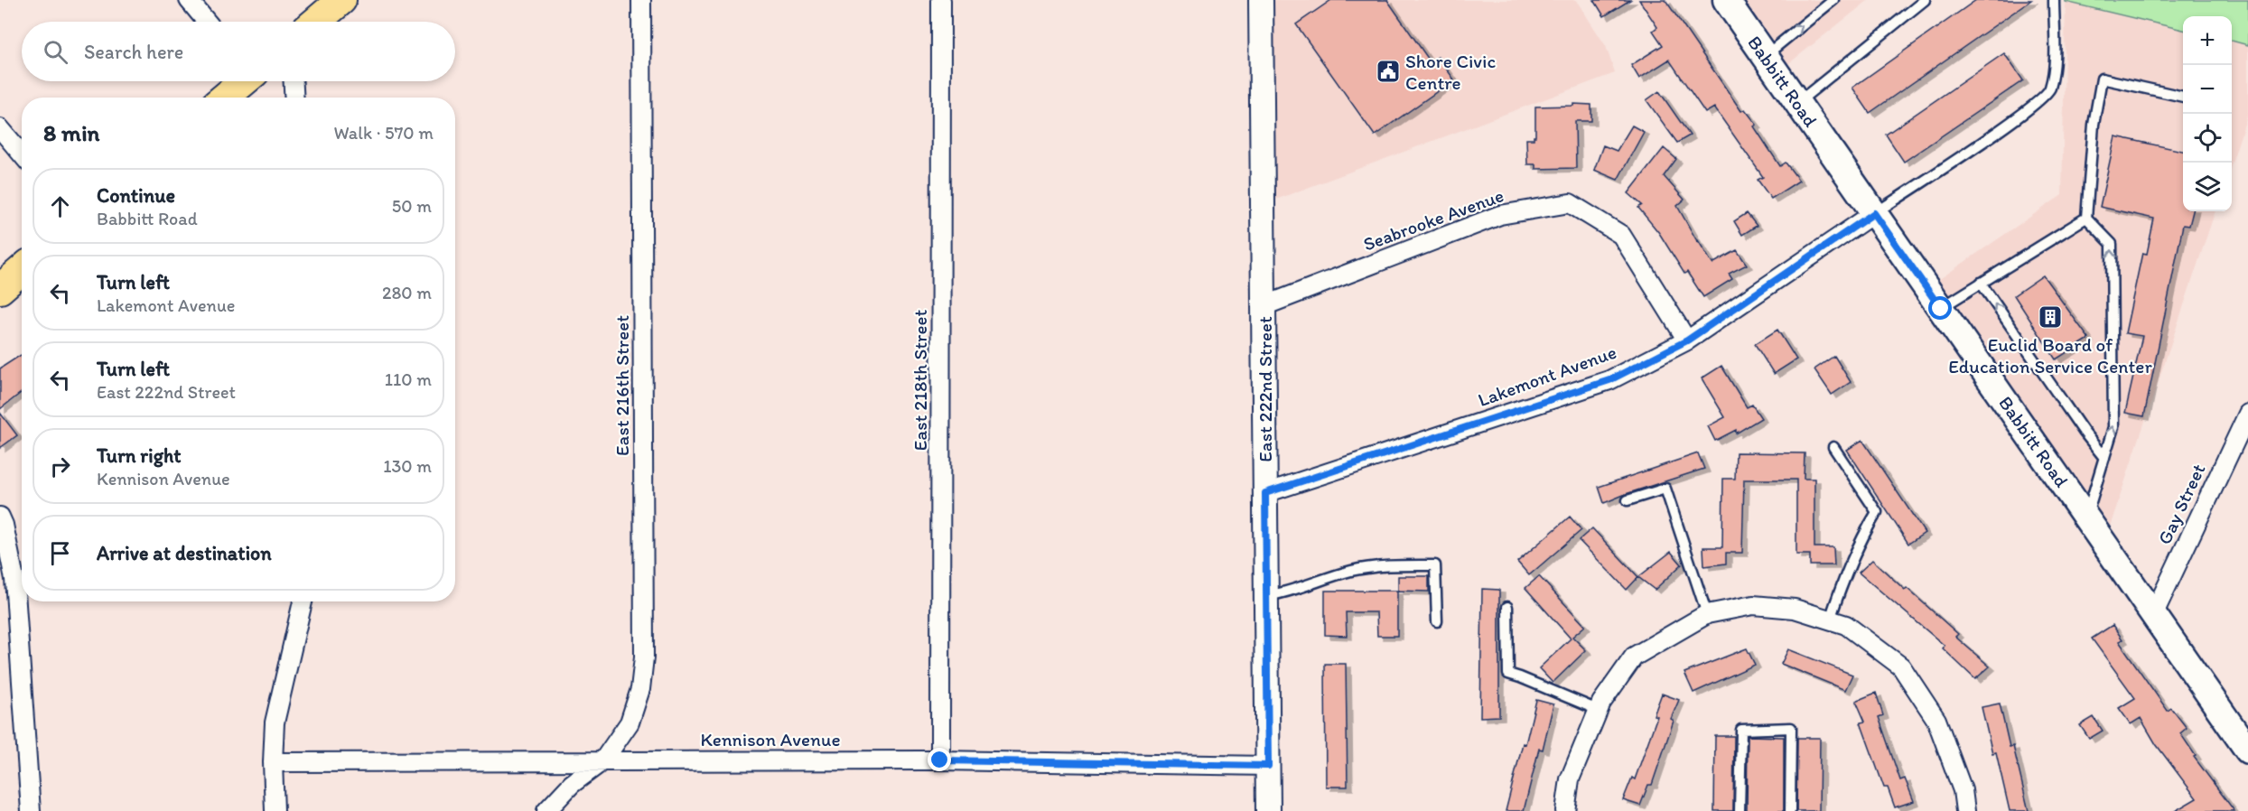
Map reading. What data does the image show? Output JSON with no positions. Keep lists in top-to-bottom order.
{
  "streets": {
    "main road": ["Babbitt Road"],
    "street": [
      "Seabrooke Avenue",
      "Lakemont Avenue",
      "East 218th Street",
      "East 216th Street",
      "East 222nd Street",
      "Gay Street",
      "Kennison Avenue"
    ]
  },
  "crossings": [
    ["Babbitt Road", "Lakemont Avenue"],
    ["Babbitt Road", "Gay Street"],
    ["Seabrooke Avenue", "Lakemont Avenue"],
    ["Seabrooke Avenue", "East 222nd Street"],
    ["Lakemont Avenue", "East 222nd Street"],
    ["East 218th Street", "Kennison Avenue"],
    ["East 216th Street", "Kennison Avenue"],
    ["East 222nd Street", "Kennison Avenue"]
  ],
  "places": {
    "public building": ["Shore Civic Centre"],
    "building": ["Euclid Board of Education Service Center"]
  },
  "page": {
    "map_buttons": ["+", "−"],
    "search": "Search here",
    "heading": ["8 min", "Walk · 570 m"],
    "list": [
      ["Continue", "Babbitt Road", "50 m"],
      ["Turn left", "Lakemont Avenue", "280 m"],
      ["Turn left", "East 222nd Street", "110 m"],
      ["Turn right", "Kennison Avenue", "130 m"],
      "Arrive at destination"
    ]
  }
}
